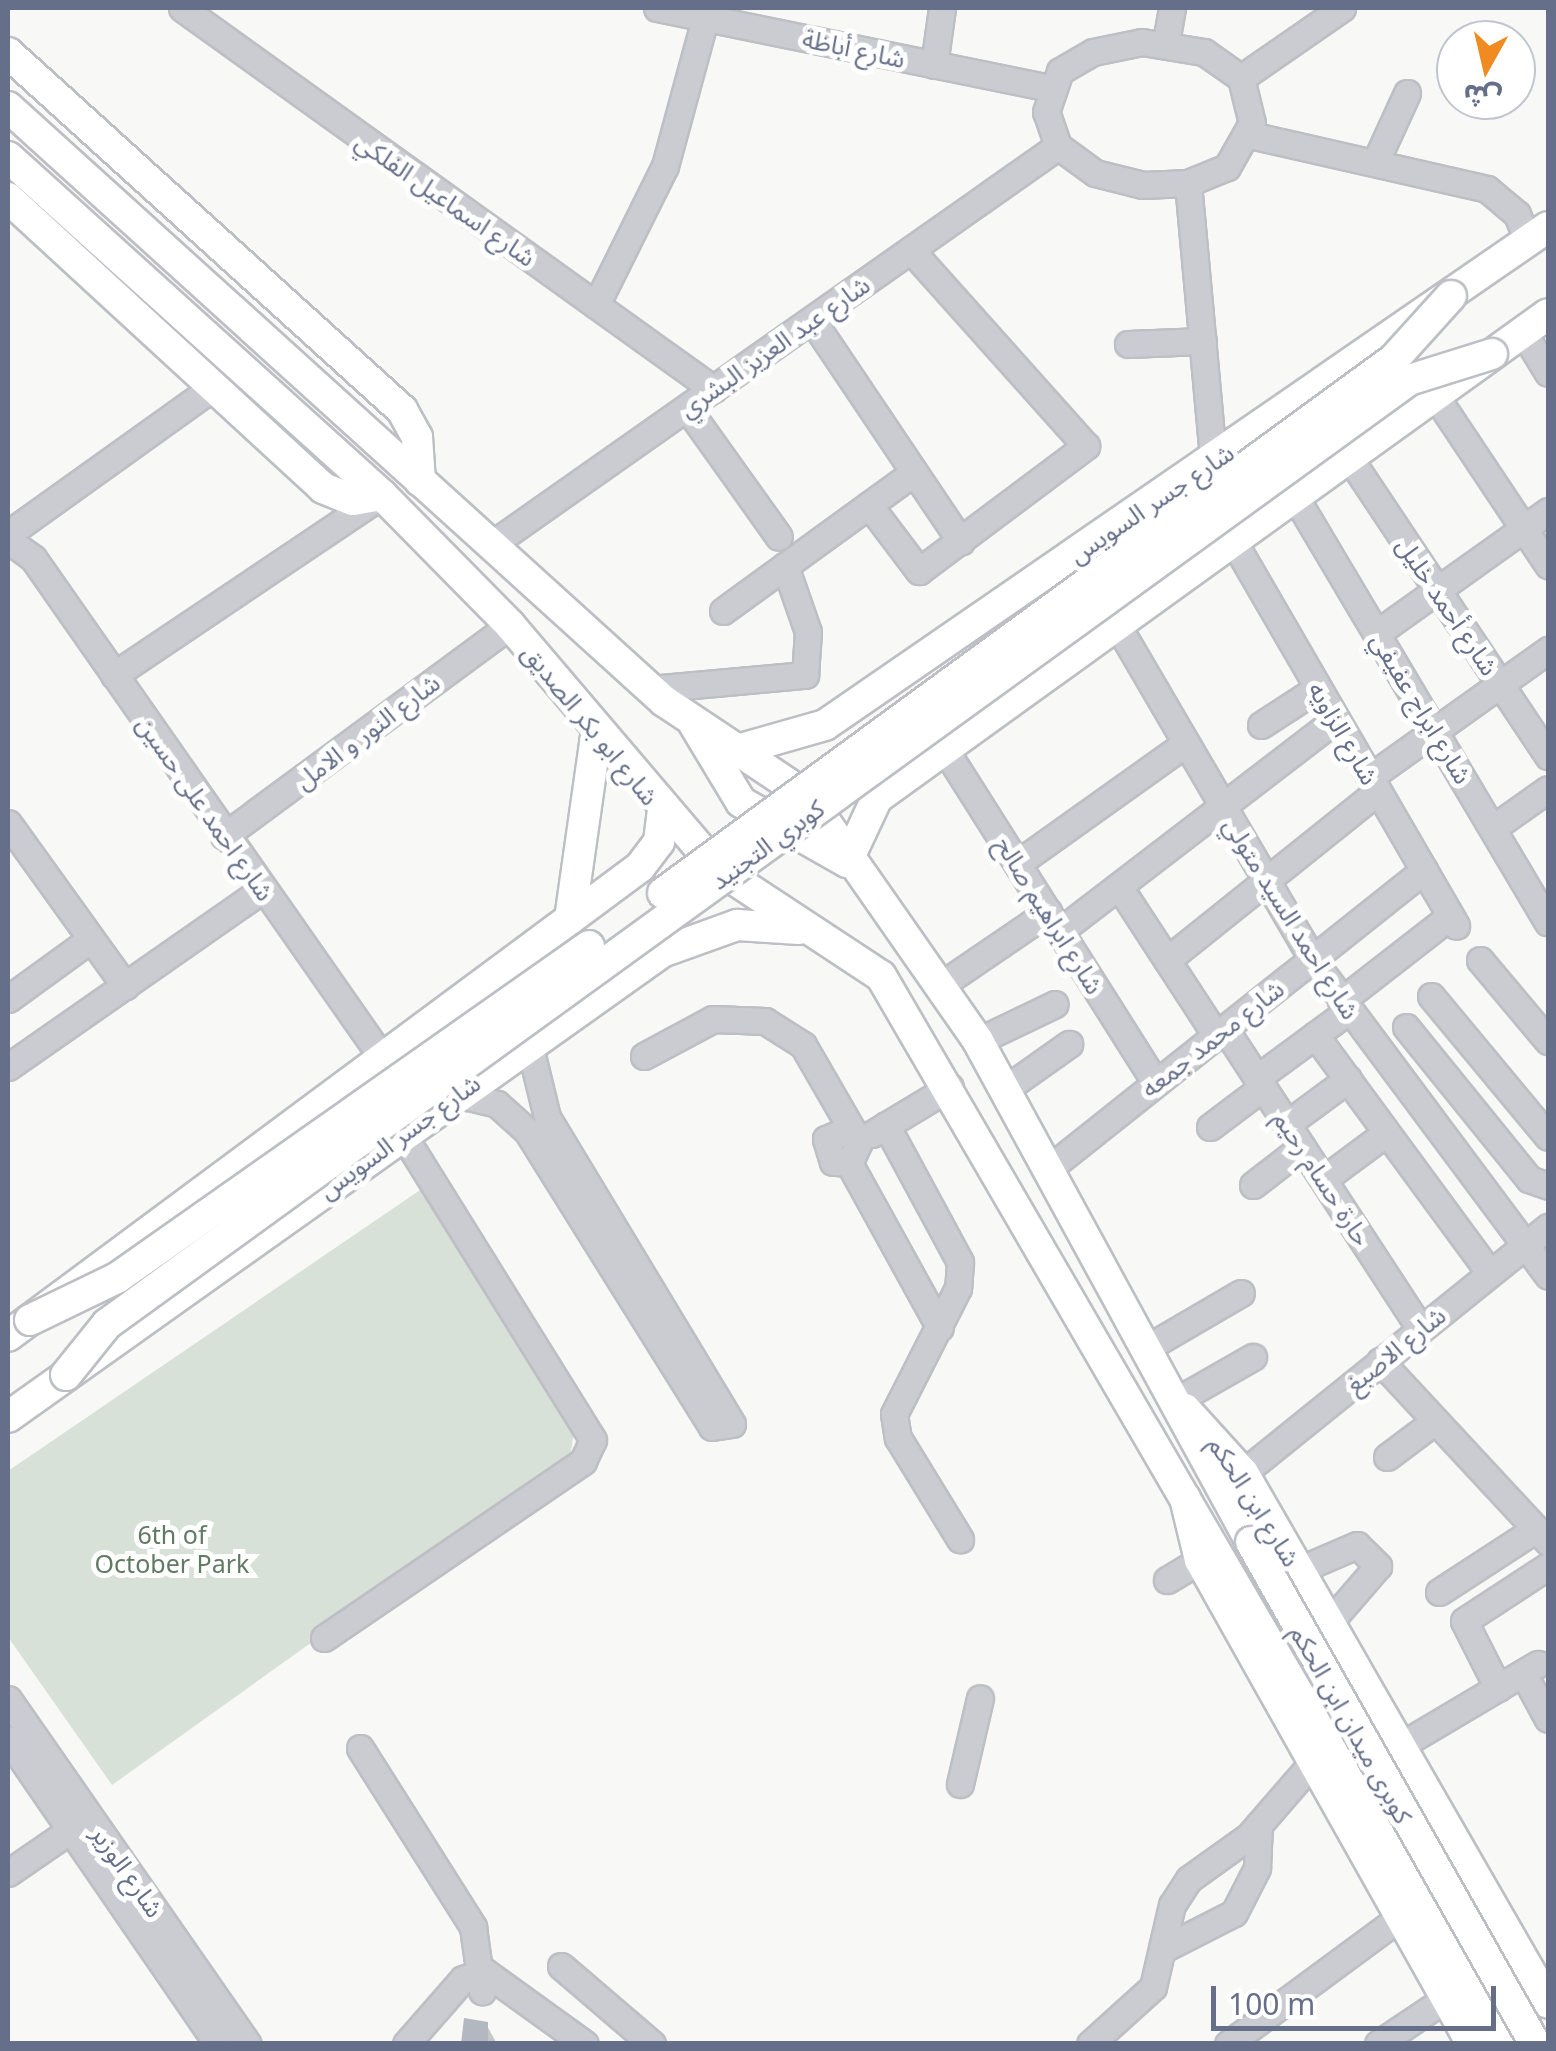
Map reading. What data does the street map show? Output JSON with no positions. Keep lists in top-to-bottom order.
{
  "streets": {
    "main road": [
      "شارع جسر السويس",
      "شارع ابو بكر الصديق",
      "كوبري التجنيد",
      "شارع ابن الحكم",
      "كوبرى ميدان ابن الحكم"
    ],
    "street": [
      "شارع أباظة",
      "شارع اسماعيل الفلكي",
      "شارع عبد العزيز البشري",
      "شارع أحمد خليل",
      "شارع ابراج عفيفي",
      "شارع النور و الامل",
      "شارع الزاويه",
      "شارع احمد على حسين",
      "شارع ابراهيم صالح",
      "شارع احمد السيد متولي",
      "شارع محمد جمعه",
      "حارة حسام رحيم",
      "شارع الاصبغ",
      "شارع الوزير"
    ]
  },
  "crossings": [
    ["شارع أباظة", "شارع عبد العزيز البشري"],
    ["شارع اسماعيل الفلكي", "شارع عبد العزيز البشري"],
    ["شارع عبد العزيز البشري", "شارع ابو بكر الصديق"],
    ["شارع جسر السويس", "شارع ابو بكر الصديق"],
    ["شارع جسر السويس", "كوبري التجنيد"],
    ["شارع جسر السويس", "شارع ابن الحكم"],
    ["شارع ابو بكر الصديق", "شارع النور و الامل"],
    ["شارع ابو بكر الصديق", "شارع ابن الحكم"],
    ["شارع النور و الامل", "شارع احمد على حسين"],
    ["شارع الزاويه", "شارع احمد السيد متولي"],
    ["شارع الزاويه", "شارع محمد جمعه"],
    ["شارع ابراهيم صالح", "شارع محمد جمعه"],
    ["شارع احمد السيد متولي", "شارع محمد جمعه"],
    ["شارع احمد السيد متولي", "شارع الاصبغ"],
    ["شارع محمد جمعه", "حارة حسام رحيم"],
    ["شارع محمد جمعه", "شارع ابن الحكم"],
    ["حارة حسام رحيم", "شارع الاصبغ"],
    ["شارع الاصبغ", "شارع ابن الحكم"],
    ["شارع ابن الحكم", "كوبرى ميدان ابن الحكم"]
  ],
  "parks": ["6th of October Park"],
  "scale_bar": "100 m",
  "north": "bottom"
}
